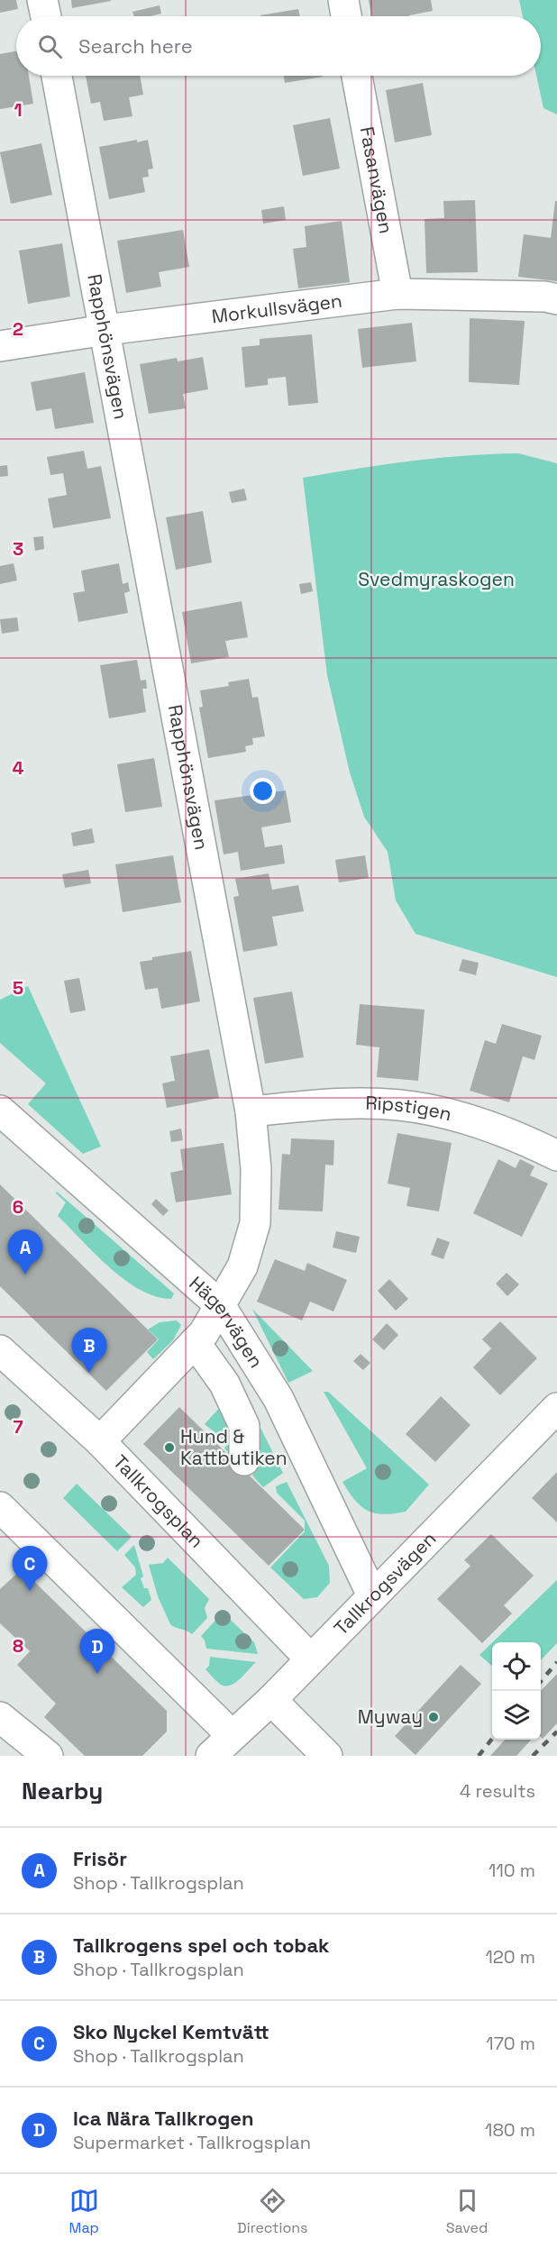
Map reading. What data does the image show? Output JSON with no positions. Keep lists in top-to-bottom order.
{
  "streets": {
    "street": [
      "Fasanvägen",
      "Morkullsvägen",
      "Rapphönsvägen",
      "Ripstigen",
      "Hägervägen",
      "Tallkrogsplan",
      "Tallkrogsvägen"
    ]
  },
  "crossings": [
    ["Fasanvägen", "Morkullsvägen"],
    ["Morkullsvägen", "Rapphönsvägen"],
    ["Rapphönsvägen", "Ripstigen"],
    ["Rapphönsvägen", "Hägervägen"],
    ["Rapphönsvägen", "Tallkrogsplan"],
    ["Hägervägen", "Tallkrogsvägen"],
    ["Tallkrogsplan", "Tallkrogsvägen"]
  ],
  "parks": ["Svedmyraskogen"],
  "places": ["Hund & Kattbutiken", "Myway"],
  "page": {
    "search": "Search here",
    "pins": [
      "A",
      "B",
      "C",
      "D"
    ],
    "heading": ["Nearby", "4 results"],
    "list": [
      {
        "mark": "A",
        "name": "Frisör",
        "note": "Shop · Tallkrogsplan",
        "value": "110 m"
      },
      {
        "mark": "B",
        "name": "Tallkrogens spel och tobak",
        "note": "Shop · Tallkrogsplan",
        "value": "120 m"
      },
      {
        "mark": "C",
        "name": "Sko Nyckel Kemtvätt",
        "note": "Shop · Tallkrogsplan",
        "value": "170 m"
      },
      {
        "mark": "D",
        "name": "Ica Nära Tallkrogen",
        "note": "Supermarket · Tallkrogsplan",
        "value": "180 m"
      }
    ],
    "nav": ["Map", "Directions", "Saved"]
  },
  "grid": {
    "rows": [
      "1",
      "2",
      "3",
      "4",
      "5",
      "6",
      "7",
      "8"
    ]
  }
}
